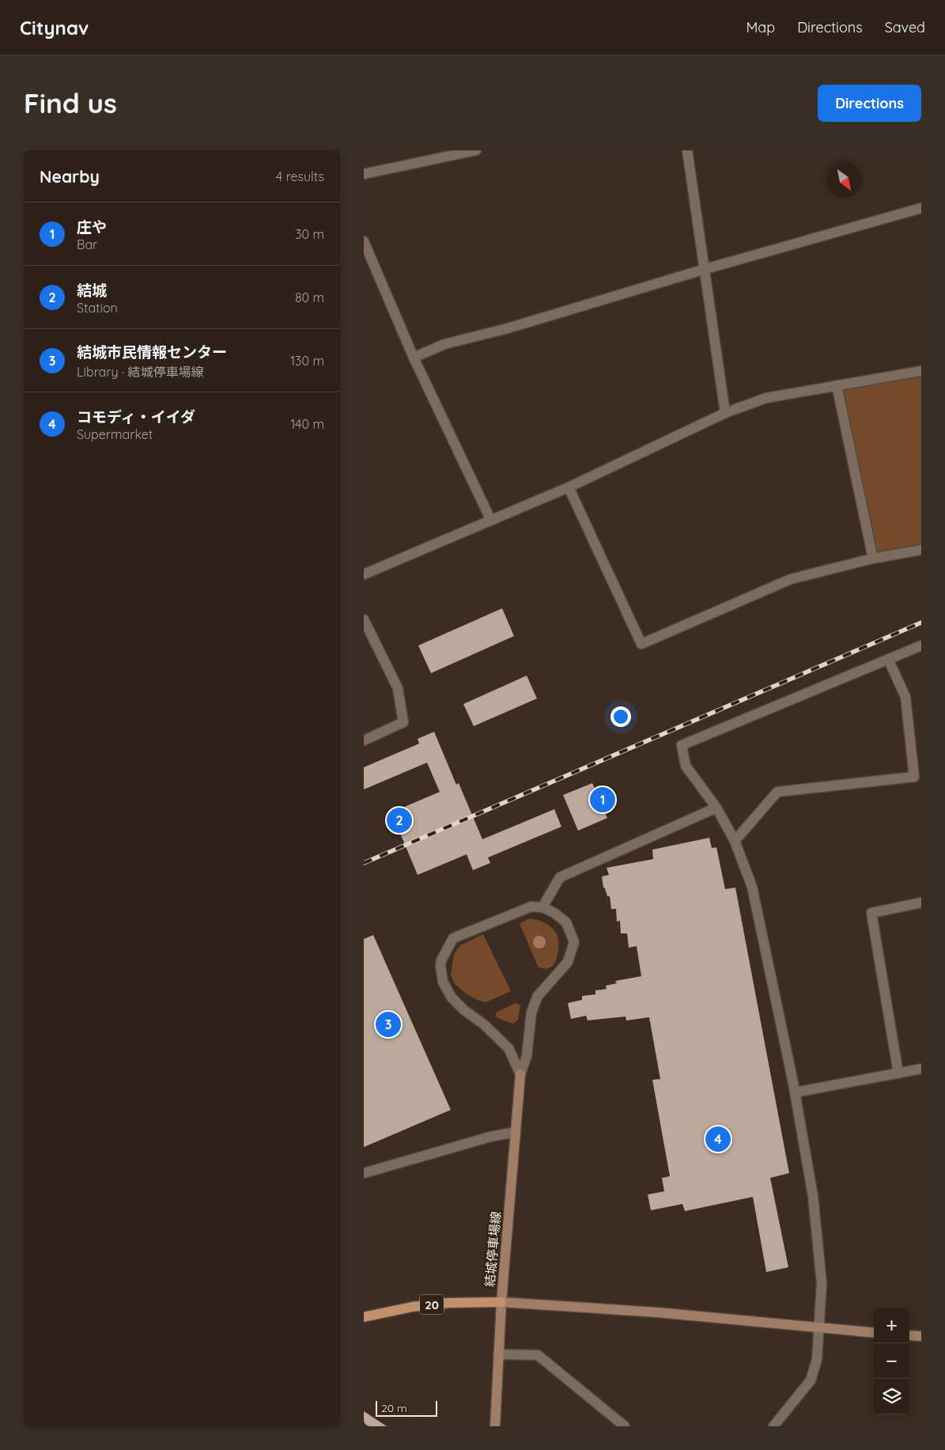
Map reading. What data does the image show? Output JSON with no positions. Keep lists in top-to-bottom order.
{
  "streets": {
    "main road": ["20"],
    "street": ["結城停車場線"]
  },
  "crossings": [
    ["結城停車場線", "20"]
  ],
  "scale_bar": "20 m",
  "north": "bottom right",
  "page": {
    "header": "Citynav",
    "nav": ["Map", "Directions", "Saved"],
    "buttons": "Directions",
    "title": "Find us",
    "heading": ["Nearby", "4 results"],
    "list": [
      {
        "mark": "1",
        "name": "庄や",
        "note": "Bar",
        "value": "30 m"
      },
      {
        "mark": "2",
        "name": "結城",
        "note": "Station",
        "value": "80 m"
      },
      {
        "mark": "3",
        "name": "結城市民情報センター",
        "note": "Library · 結城停車場線",
        "value": "130 m"
      },
      {
        "mark": "4",
        "name": "コモディ・イイダ",
        "note": "Supermarket",
        "value": "140 m"
      }
    ],
    "pins": [
      "1",
      "2",
      "3",
      "4"
    ],
    "map_buttons": ["+", "−"],
    "scale": "20 m"
  }
}
